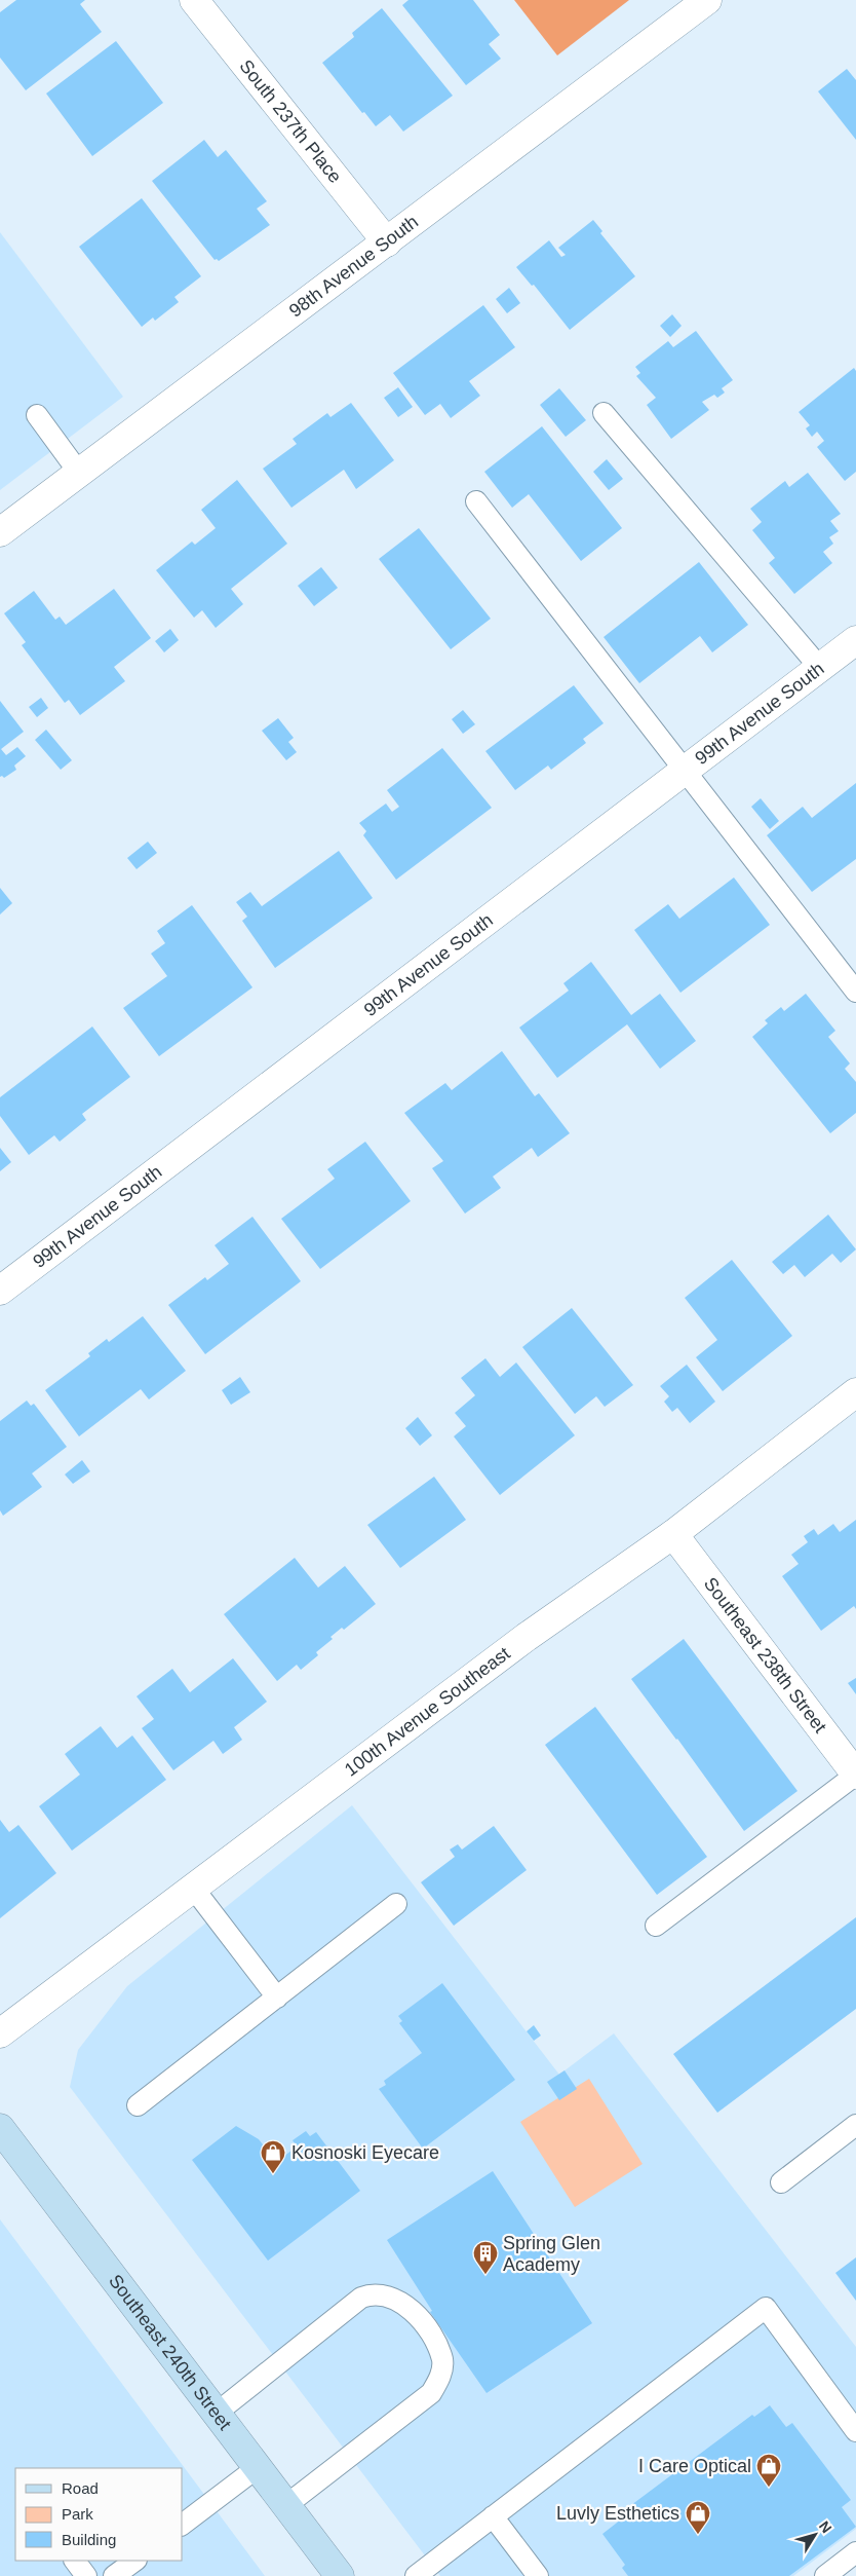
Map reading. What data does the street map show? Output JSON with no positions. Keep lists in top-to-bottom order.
{
  "streets": {
    "main road": ["Southeast 240th Street"],
    "street": [
      "South 237th Place",
      "98th Avenue South",
      "99th Avenue South",
      "Southeast 238th Street",
      "100th Avenue Southeast"
    ]
  },
  "crossings": [
    ["South 237th Place", "98th Avenue South"],
    ["Southeast 238th Street", "100th Avenue Southeast"]
  ],
  "places": {
    "shop": ["Kosnoski Eyecare", "I Care Optical", "Luvly Esthetics"],
    "building": ["Spring Glen Academy"]
  },
  "legend": ["Road", "Park", "Building"],
  "north": "top right"
}
